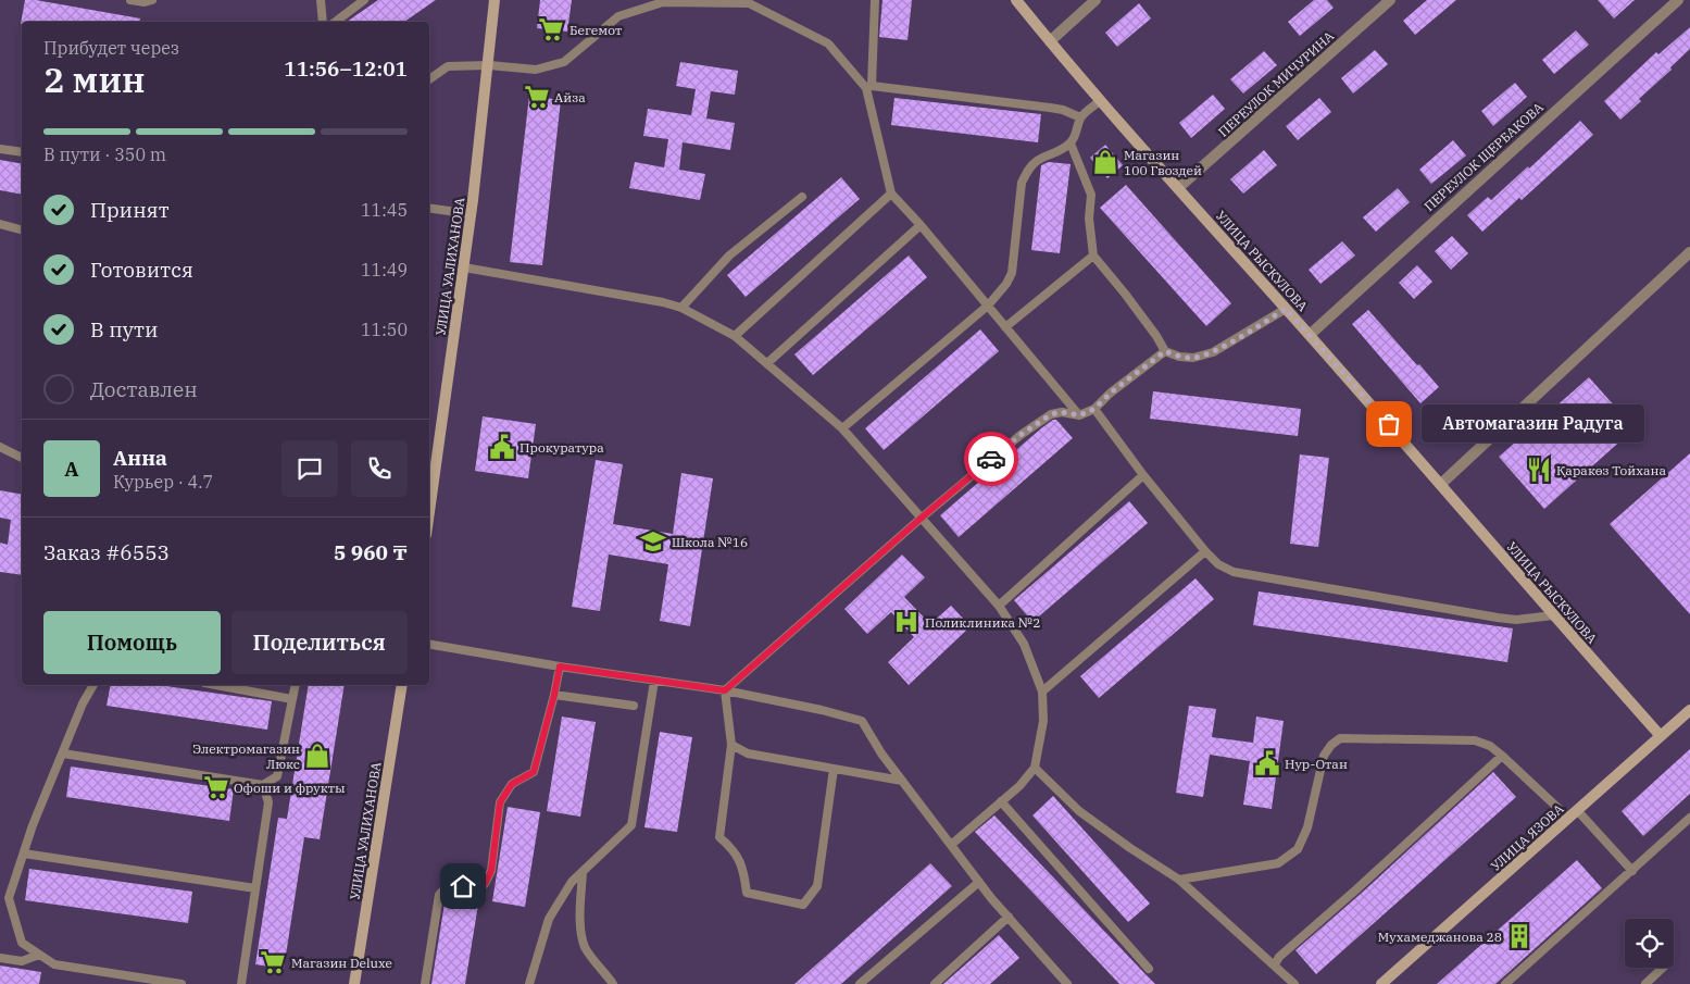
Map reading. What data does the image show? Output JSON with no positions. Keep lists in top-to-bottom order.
{
  "streets": {
    "street": [
      "ПЕРЕУЛОК МИЧУРИНА",
      "ПЕРЕУЛОК ЩЕРБАКОВА",
      "УЛИЦА РЫСКУЛОВА",
      "УЛИЦА УАЛИХАНОВА",
      "УЛИЦА ЯЗОВА"
    ]
  },
  "crossings": [
    ["ПЕРЕУЛОК МИЧУРИНА", "УЛИЦА РЫСКУЛОВА"],
    ["ПЕРЕУЛОК ЩЕРБАКОВА", "УЛИЦА РЫСКУЛОВА"],
    ["УЛИЦА РЫСКУЛОВА", "УЛИЦА ЯЗОВА"]
  ],
  "places": {
    "supermarket": [
      "Бегемот",
      "Айза",
      "Офоши и фрукты",
      "Магазин Deluxe"
    ],
    "shop": ["Магазин 100 Гвоздей", "Электромагазин Люкс"],
    "other": ["Автомагазин Радуга"],
    "public building": ["Прокуратура", "Нур-Отан"],
    "restaurant": ["Қаракөз Тойхана"],
    "school or university": ["Школа №16"],
    "hospital": ["Поликлиника №2"],
    "building": ["Мухамеджанова 28"]
  },
  "page": {
    "heading": ["2 мин", "Прибудет через", "11:56–12:01"],
    "panel": [
      "Анна",
      "Курьер · 4.7",
      "Заказ #6553",
      "5 960 ₸"
    ],
    "bar": "В пути · 350 m",
    "list": [
      ["Принят", "11:45"],
      ["Готовится", "11:49"],
      ["В пути", "11:50"],
      "Доставлен"
    ],
    "bubble": "Автомагазин Радуга",
    "round": "А",
    "buttons": ["Помощь", "Поделиться"]
  }
}
